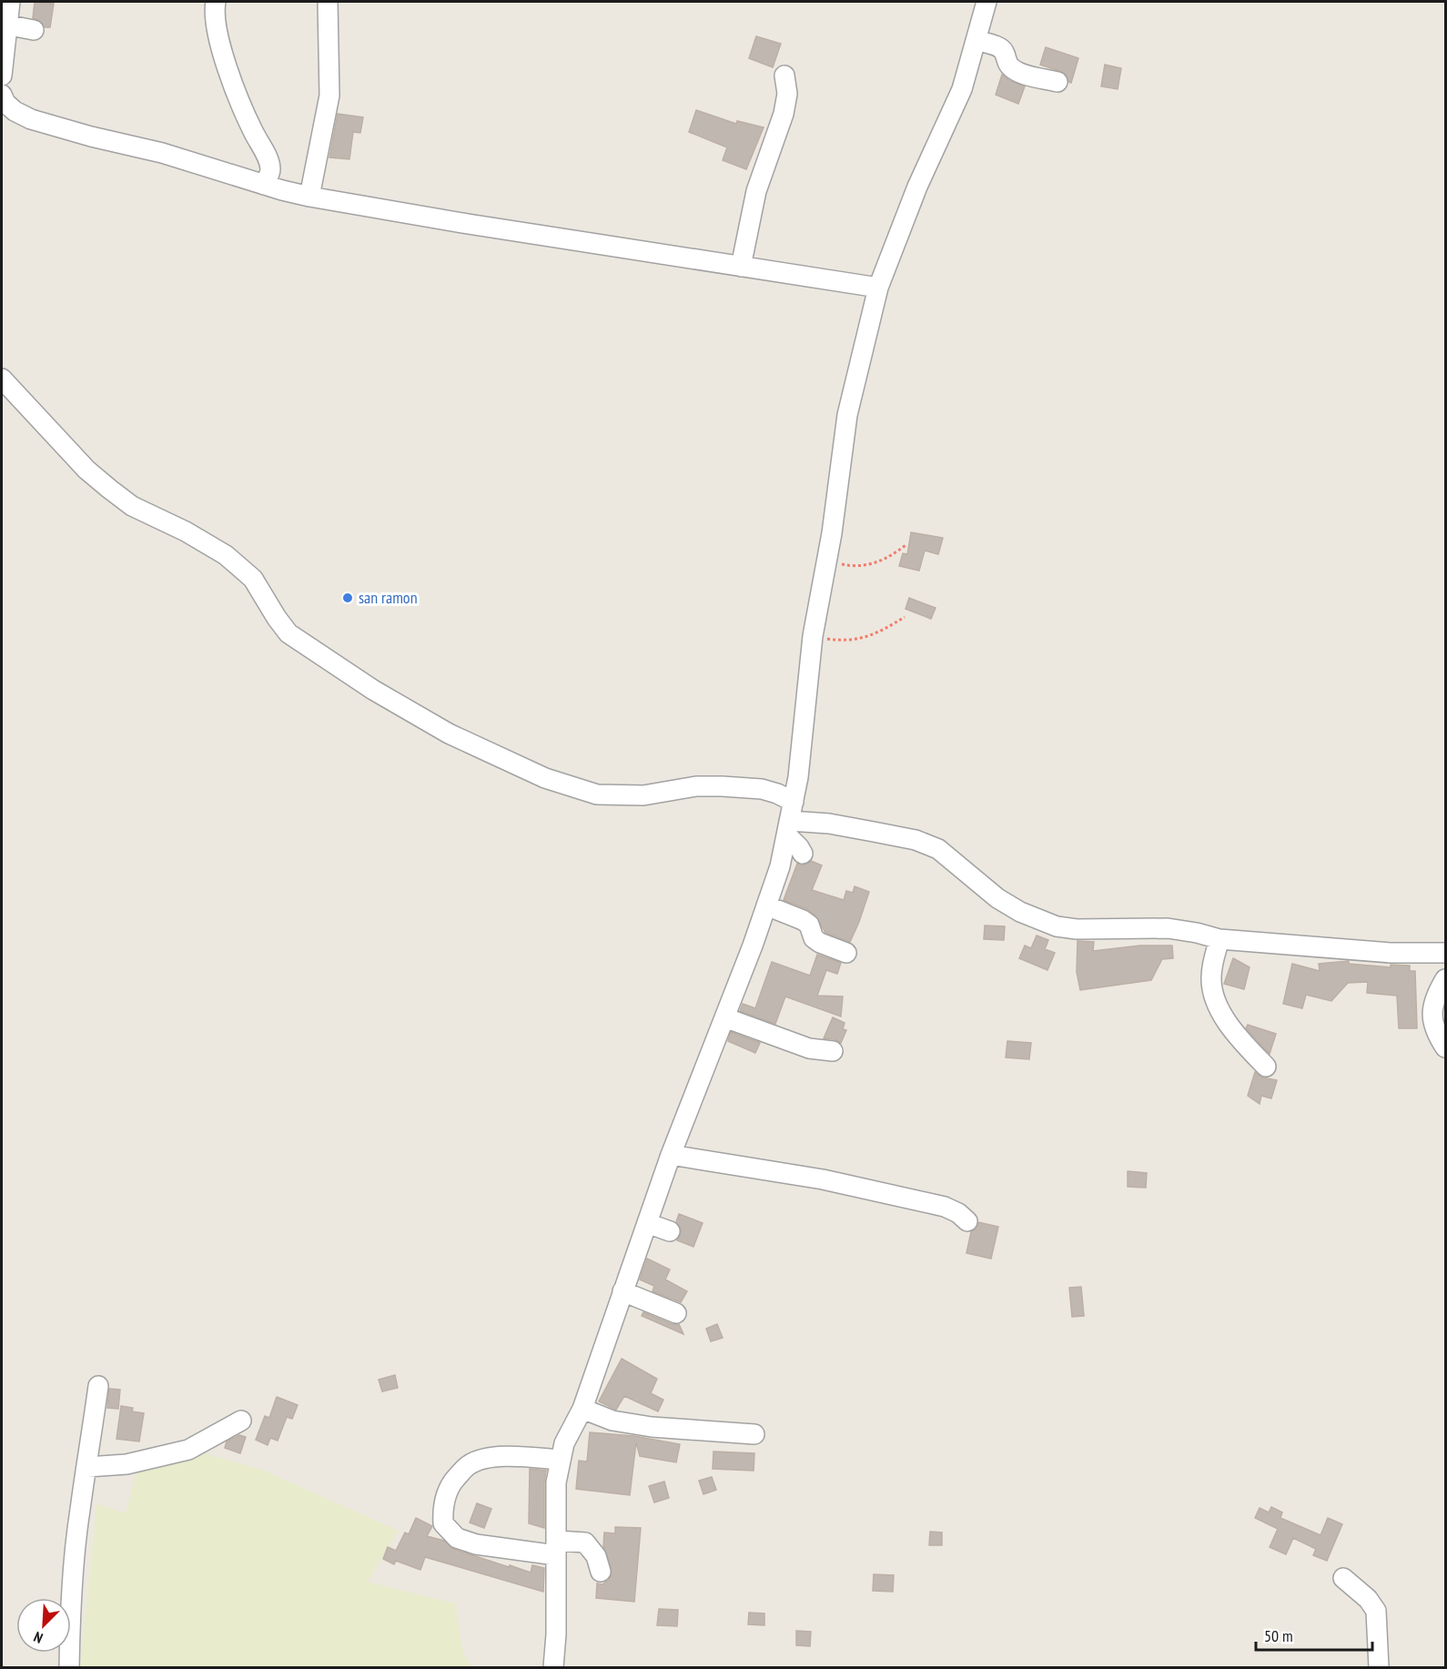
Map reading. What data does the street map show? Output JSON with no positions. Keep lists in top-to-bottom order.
{
  "places": ["san ramon"],
  "scale_bar": "50 m",
  "north": "bottom left"
}
